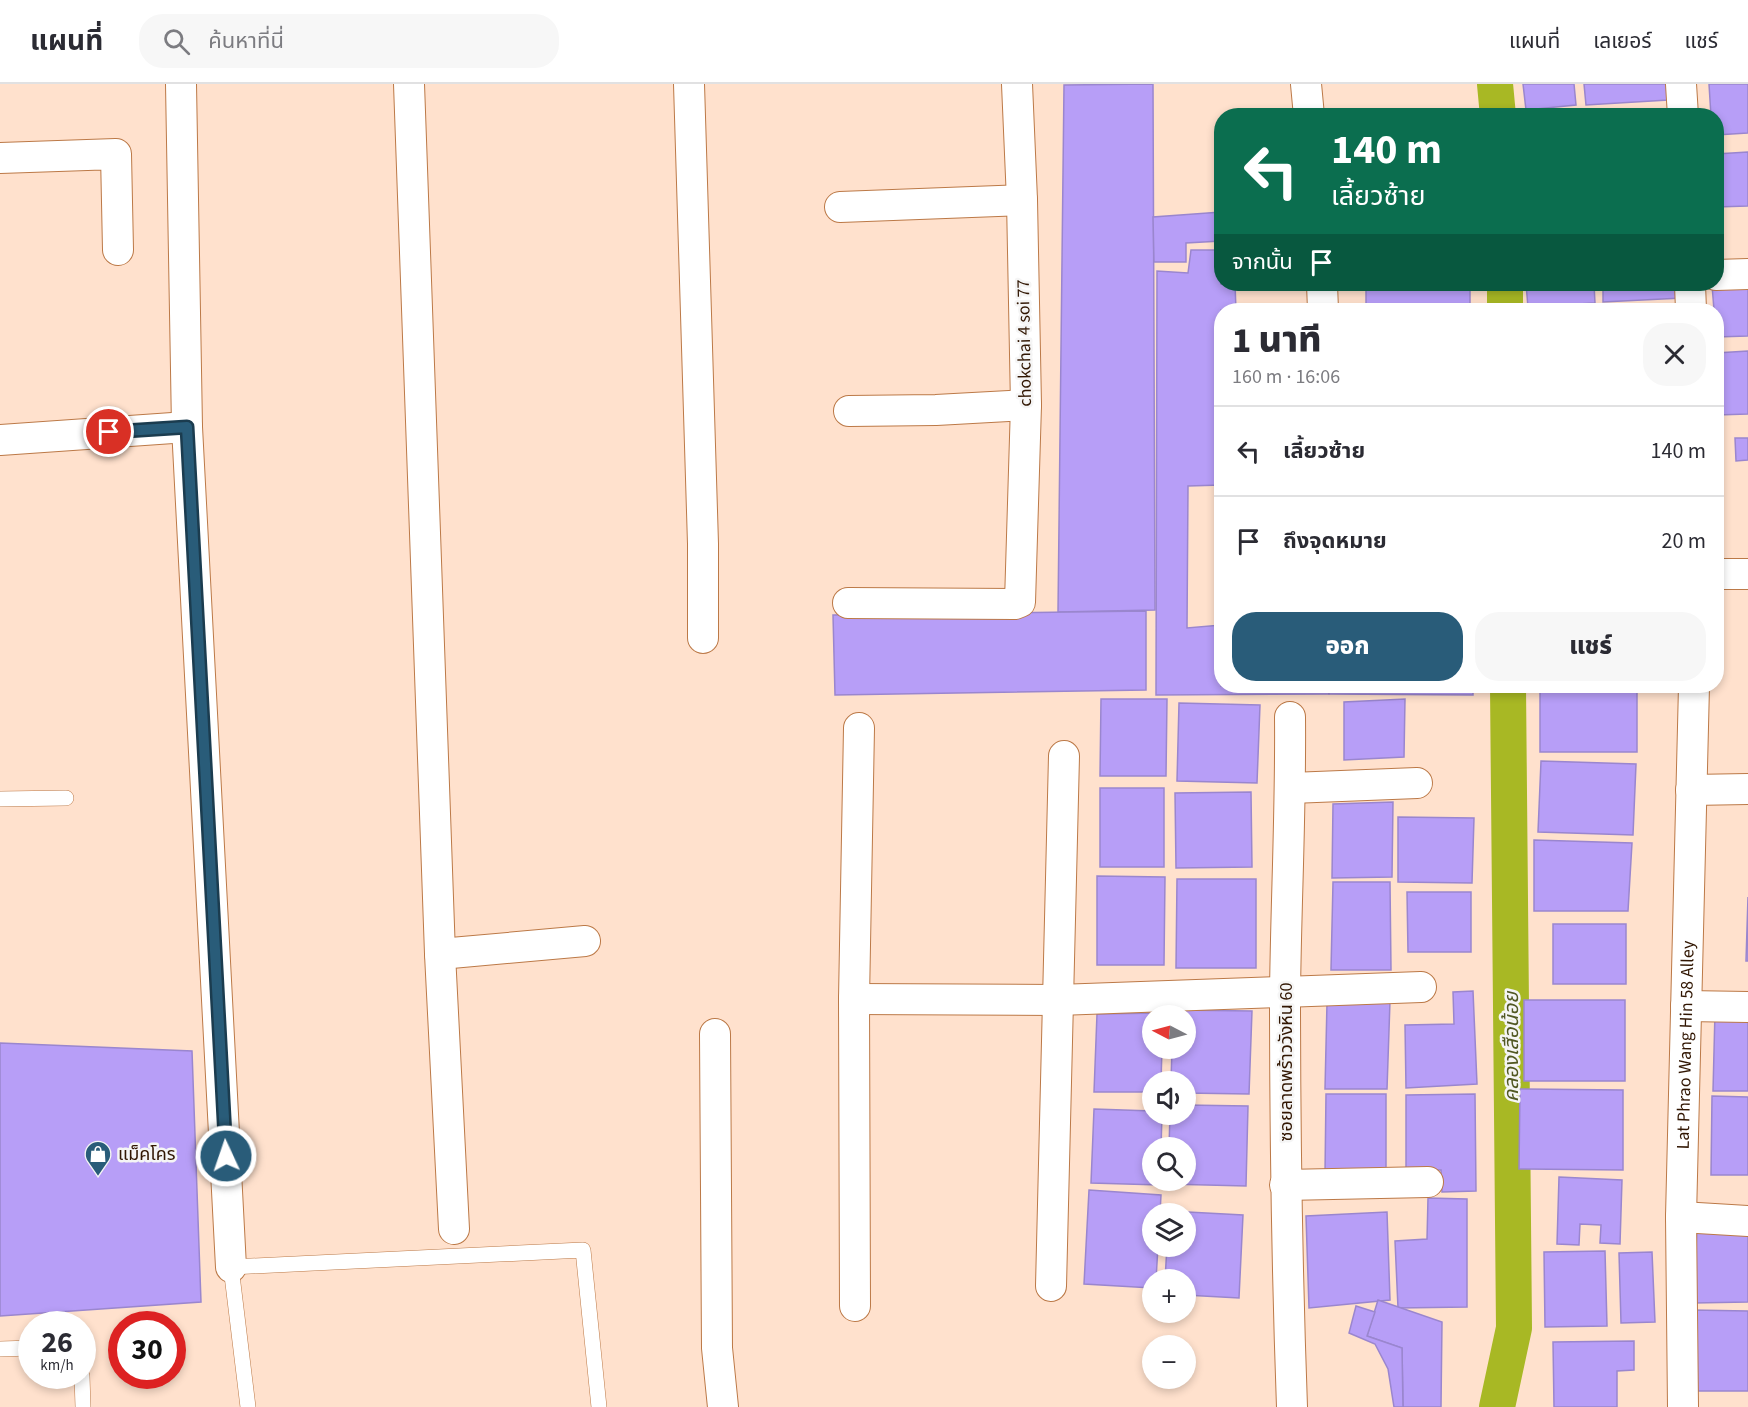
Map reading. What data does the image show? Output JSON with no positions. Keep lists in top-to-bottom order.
{
  "streets": {
    "street": ["chokchai 4 soi 77", "Lat Phrao Wang Hin 58 Alley", "ซอยลาดพร้าววังหิน 60"]
  },
  "water": ["คลองเสือน้อย"],
  "places": {
    "shop": ["แม็คโคร"]
  },
  "north": "left",
  "page": {
    "header": "แผนที่",
    "search": "ค้นหาที่นี่",
    "nav": ["แผนที่", "เลเยอร์", "แชร์"],
    "turn": ["140 m", "เลี้ยวซ้าย"],
    "then": "จากนั้น",
    "heading": ["1 นาที", "160 m · 16:06"],
    "list": [
      {
        "name": "เลี้ยวซ้าย",
        "value": "140 m"
      },
      {
        "name": "ถึงจุดหมาย",
        "value": "20 m"
      }
    ],
    "buttons": ["ออก", "แชร์"],
    "map_buttons": ["+", "−"],
    "speed": "26 km/h",
    "limit": "30"
  }
}
